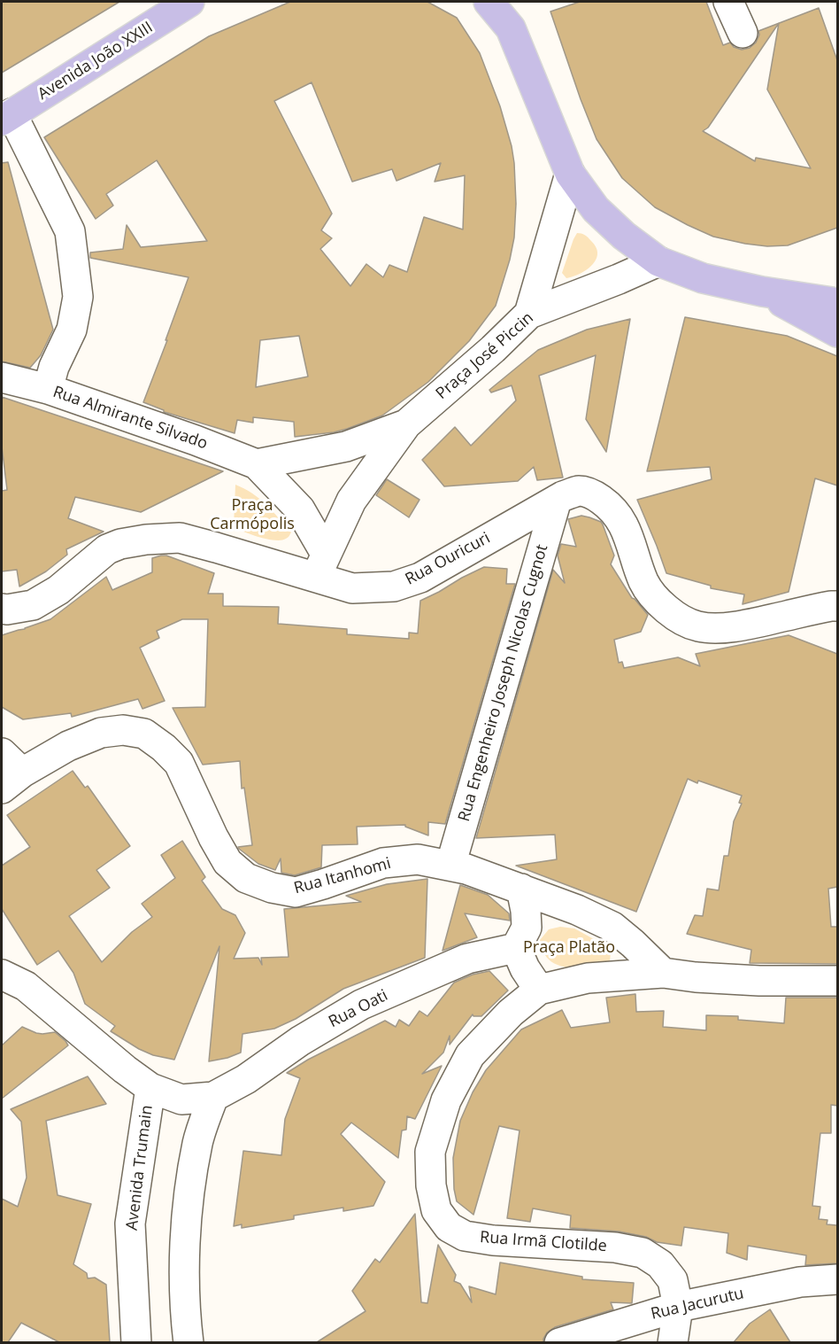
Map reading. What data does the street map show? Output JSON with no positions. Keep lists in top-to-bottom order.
{
  "streets": {
    "main road": ["Avenida João XXIII"],
    "street": [
      "Praça José Piccin",
      "Rua Almirante Silvado",
      "Rua Ouricuri",
      "Rua Engenheiro Joseph Nicolas Cugnot",
      "Rua Itanhomi",
      "Rua Oati",
      "Avenida Trumain",
      "Rua Irmã Clotilde",
      "Rua Jacurutu"
    ]
  },
  "crossings": [
    ["Rua Almirante Silvado", "Rua Ouricuri"],
    ["Rua Ouricuri", "Rua Engenheiro Joseph Nicolas Cugnot"],
    ["Rua Engenheiro Joseph Nicolas Cugnot", "Rua Itanhomi"],
    ["Rua Irmã Clotilde", "Rua Jacurutu"]
  ],
  "parks": ["Praça Carmópolis", "Praça Platão"]
}
